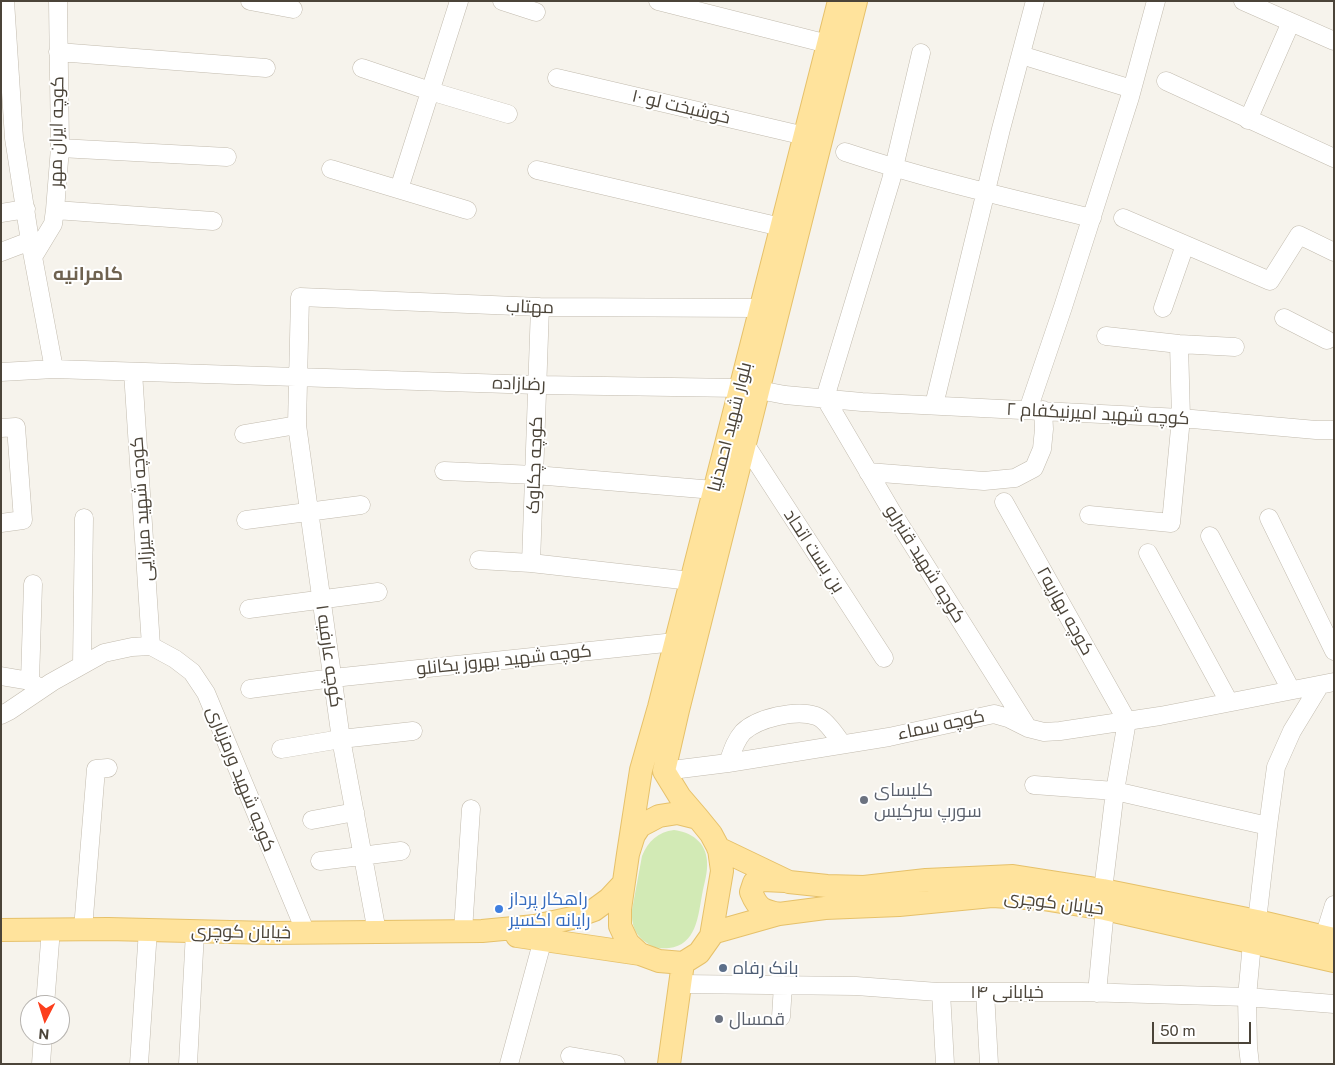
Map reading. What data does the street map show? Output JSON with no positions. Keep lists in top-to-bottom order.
{
  "streets": {
    "main road": ["بلوار شهید احمدنیا", "خیابان کوچری"],
    "street": [
      "خوشبخت لو ۱۰",
      "کوچه ایران مهر",
      "مهتاب",
      "رضازاده",
      "کوچه شهید امیرنیکفام ۲",
      "کوچه چکاوک",
      "کوچه شهید میرزایی",
      "بن بست اتحاد",
      "کوچه شهید قنبرلو",
      "کوچه بهاریه۲",
      "کوچه عارفیه ۱",
      "کوچه شهید بهروز یکانلو",
      "کوچه سماء",
      "کوچه شهید ورمزیاری",
      "خیابانی ۱۴"
    ]
  },
  "crossings": [
    ["خوشبخت لو ۱۰", "بلوار شهید احمدنیا"],
    ["مهتاب", "بلوار شهید احمدنیا"],
    ["مهتاب", "کوچه چکاوک"],
    ["مهتاب", "کوچه عارفیه ۱"],
    ["رضازاده", "کوچه شهید امیرنیکفام ۲"],
    ["رضازاده", "بلوار شهید احمدنیا"],
    ["رضازاده", "کوچه چکاوک"],
    ["رضازاده", "کوچه شهید میرزایی"],
    ["رضازاده", "کوچه شهید قنبرلو"],
    ["رضازاده", "کوچه عارفیه ۱"],
    ["کوچه شهید امیرنیکفام ۲", "کوچه شهید قنبرلو"],
    ["بلوار شهید احمدنیا", "بن بست اتحاد"],
    ["بلوار شهید احمدنیا", "کوچه شهید بهروز یکانلو"],
    ["بلوار شهید احمدنیا", "کوچه سماء"],
    ["بلوار شهید احمدنیا", "خیابان کوچری"],
    ["بلوار شهید احمدنیا", "خیابانی ۱۴"],
    ["کوچه شهید میرزایی", "کوچه شهید ورمزیاری"],
    ["کوچه شهید قنبرلو", "کوچه سماء"],
    ["کوچه بهاریه۲", "کوچه سماء"],
    ["کوچه عارفیه ۱", "کوچه شهید بهروز یکانلو"],
    ["کوچه عارفیه ۱", "خیابان کوچری"],
    ["کوچه شهید ورمزیاری", "خیابان کوچری"],
    ["خیابان کوچری", "خیابانی ۱۴"]
  ],
  "districts": ["کامرانیه"],
  "places": [
    "کلیسای سورپ سرکیس",
    "راهکار پرداز رایانه اکسیر",
    "بانک رفاه",
    "قمسال"
  ],
  "scale_bar": "50 m",
  "north": "bottom"
}
